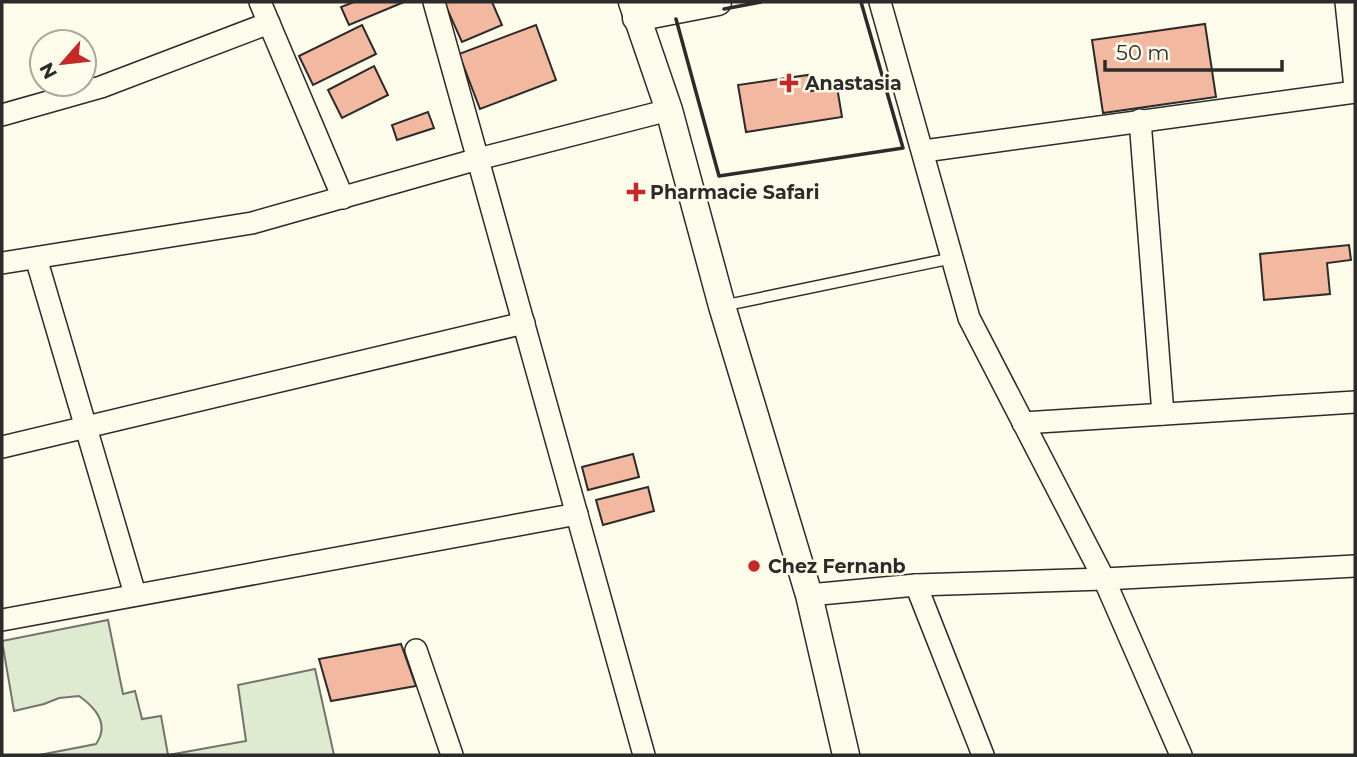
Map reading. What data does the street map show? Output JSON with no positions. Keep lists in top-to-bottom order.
{
  "places": {
    "health": ["Anastasia", "Pharmacie Safari"],
    "other": ["Chez Fernanb"]
  },
  "scale_bar": "50 m",
  "north": "bottom left"
}
